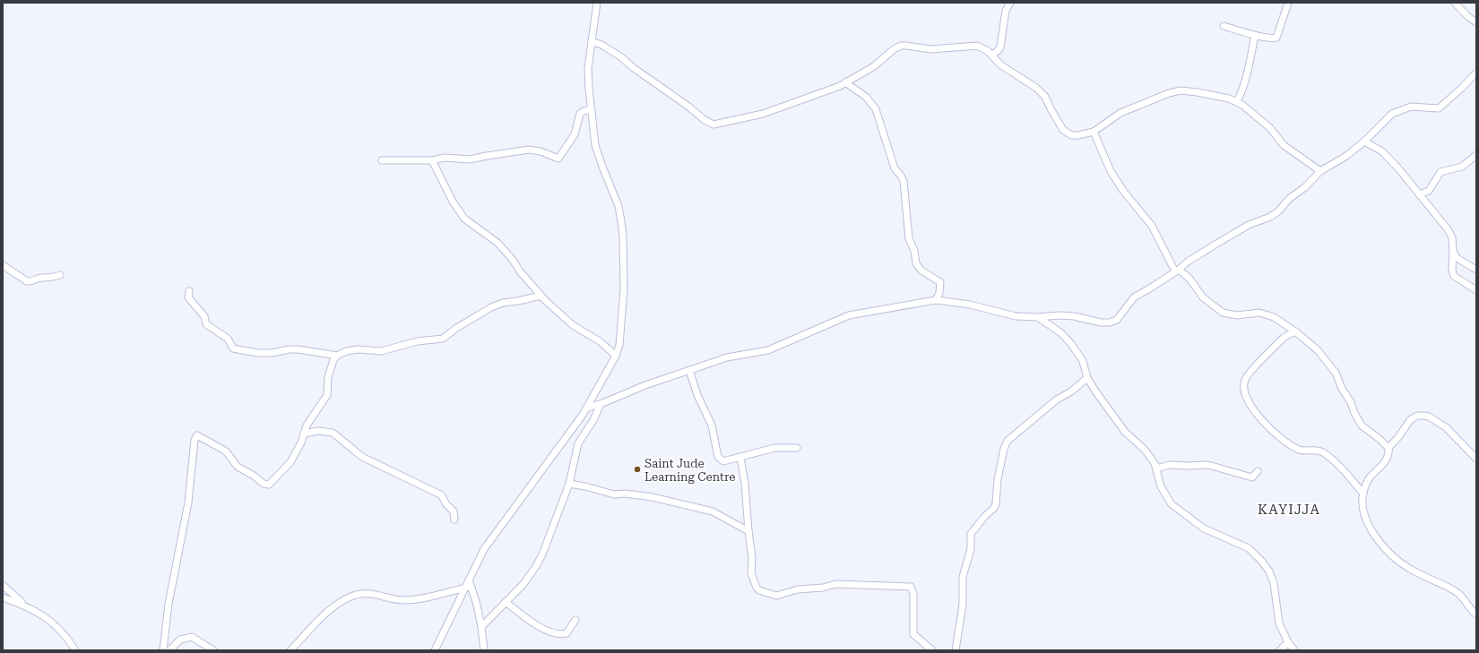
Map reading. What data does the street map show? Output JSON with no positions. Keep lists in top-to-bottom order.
{
  "districts": ["KAYIJJA"],
  "places": ["Saint Jude Learning Centre"]
}
